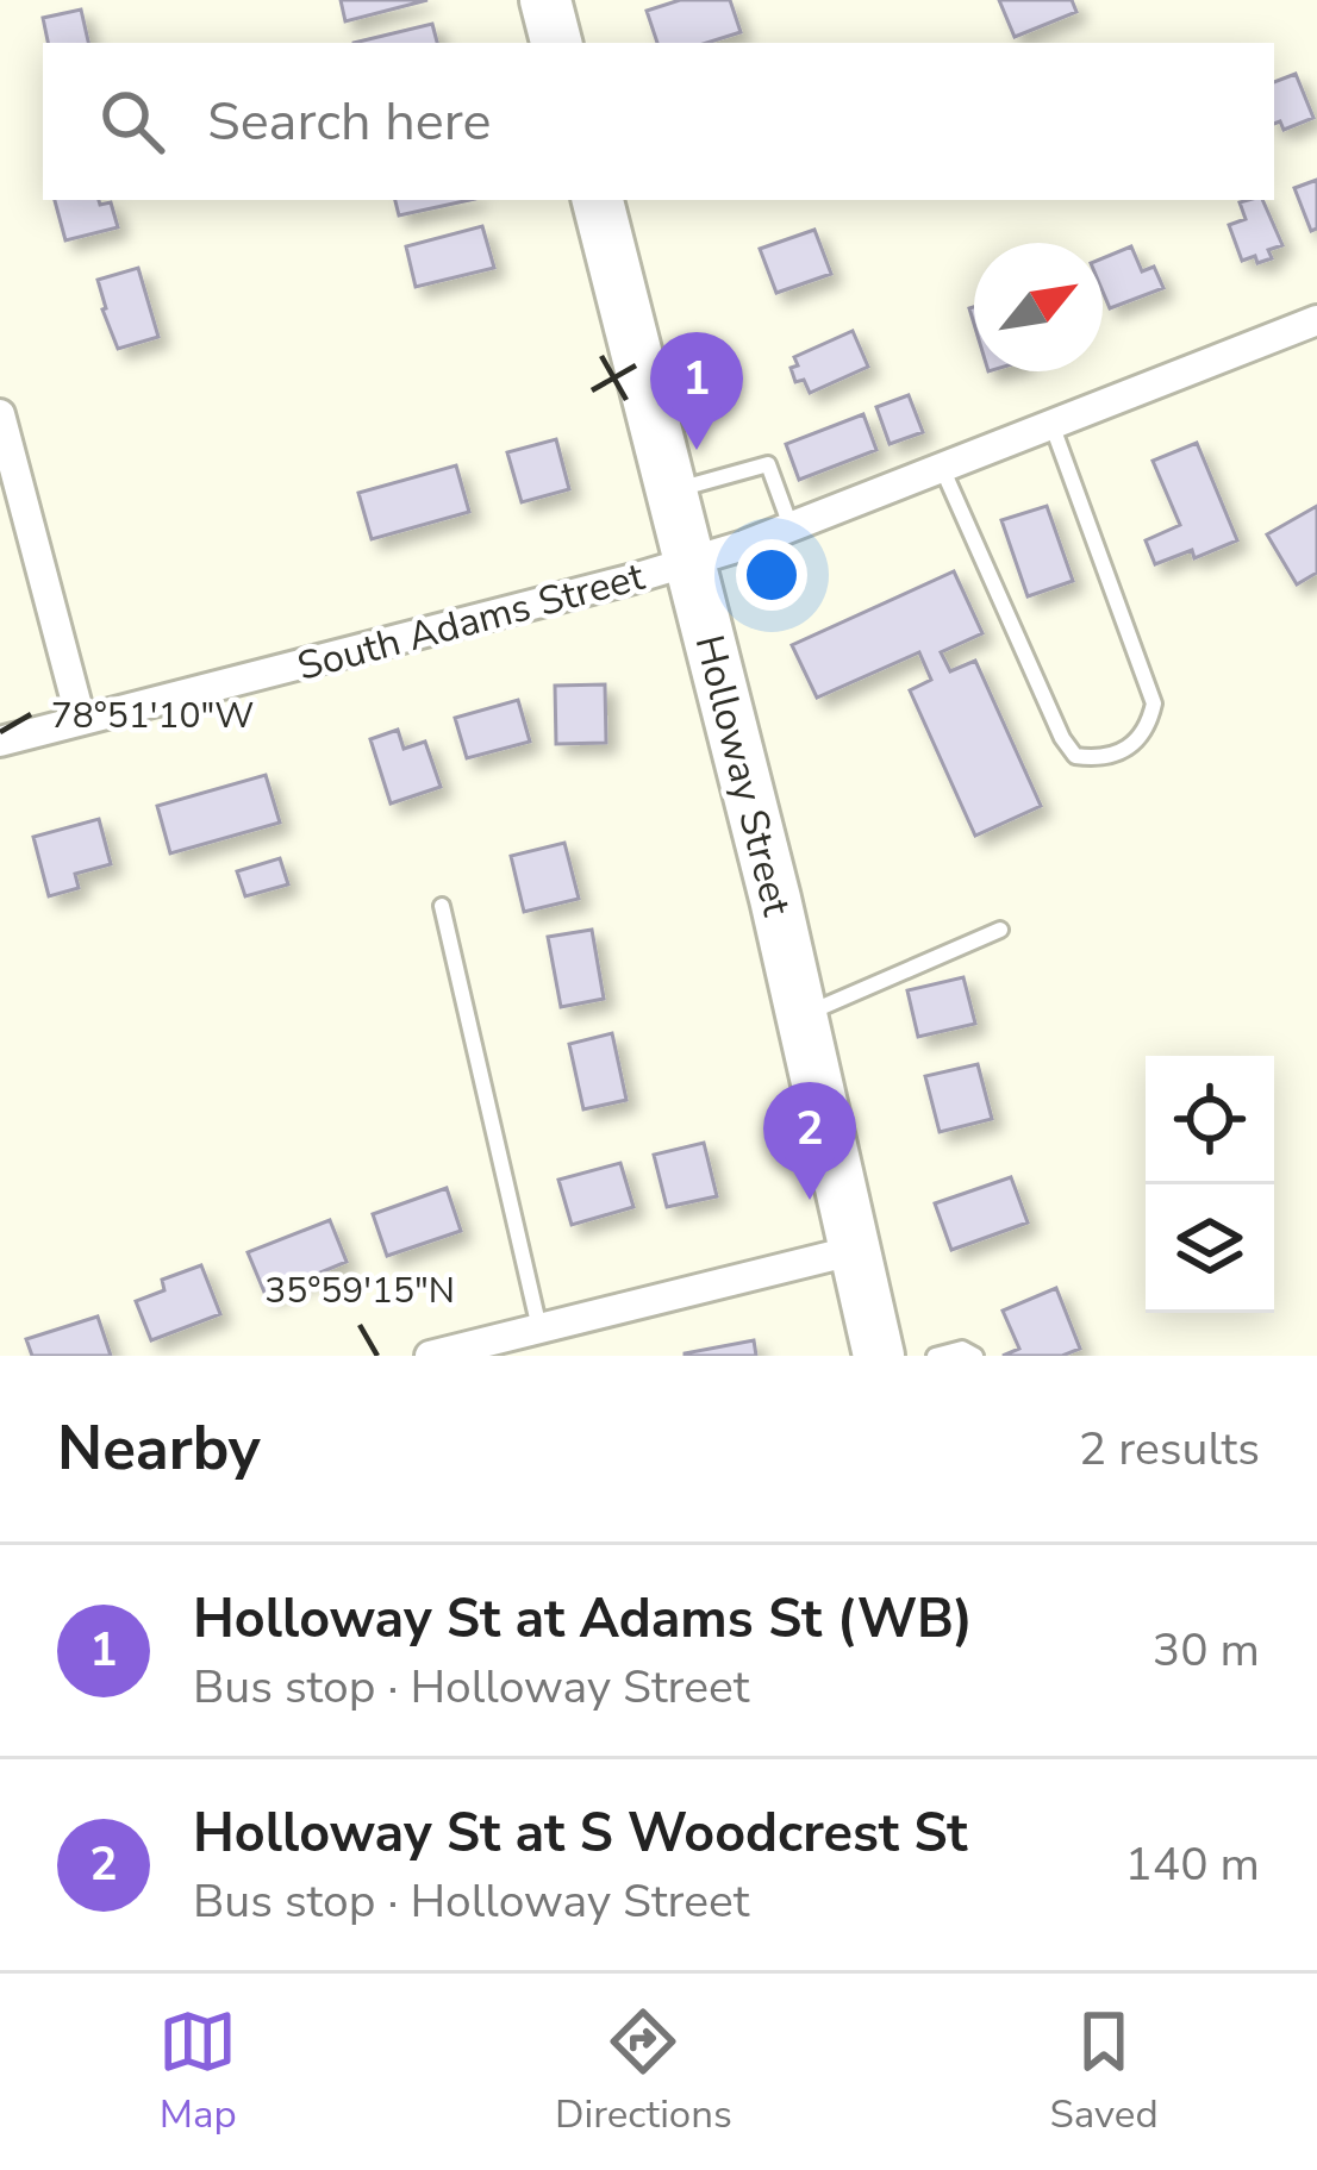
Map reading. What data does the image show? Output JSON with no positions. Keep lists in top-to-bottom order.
{
  "streets": {
    "highway": ["Holloway Street"],
    "street": ["South Adams Street"]
  },
  "crossings": [
    ["South Adams Street", "Holloway Street"]
  ],
  "north": "top right",
  "page": {
    "search": "Search here",
    "pins": ["1", "2"],
    "heading": ["Nearby", "2 results"],
    "list": [
      {
        "mark": "1",
        "name": "Holloway St at Adams St (WB)",
        "note": "Bus stop · Holloway Street",
        "value": "30 m"
      },
      {
        "mark": "2",
        "name": "Holloway St at S Woodcrest St",
        "note": "Bus stop · Holloway Street",
        "value": "140 m"
      }
    ],
    "nav": ["Map", "Directions", "Saved"]
  },
  "coordinates": ["78°51'10\"W", "35°59'15\"N"]
}
